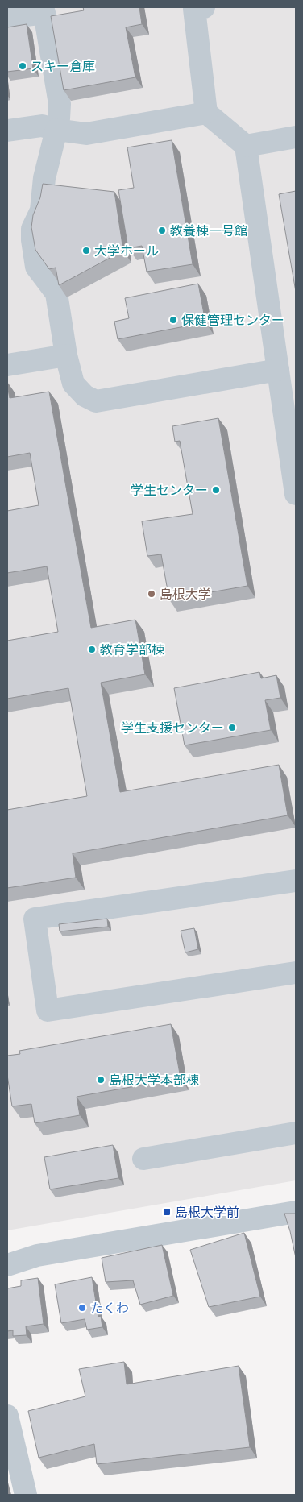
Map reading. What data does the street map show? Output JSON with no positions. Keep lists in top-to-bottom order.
{
  "places": {
    "other": [
      "スキー倉庫",
      "教養棟一号館",
      "大学ホール",
      "保健管理センター",
      "学生センター",
      "島根大学",
      "教育学部棟",
      "学生支援センター",
      "島根大学本部棟",
      "たくわ"
    ],
    "transit": ["島根大学前"]
  }
}
